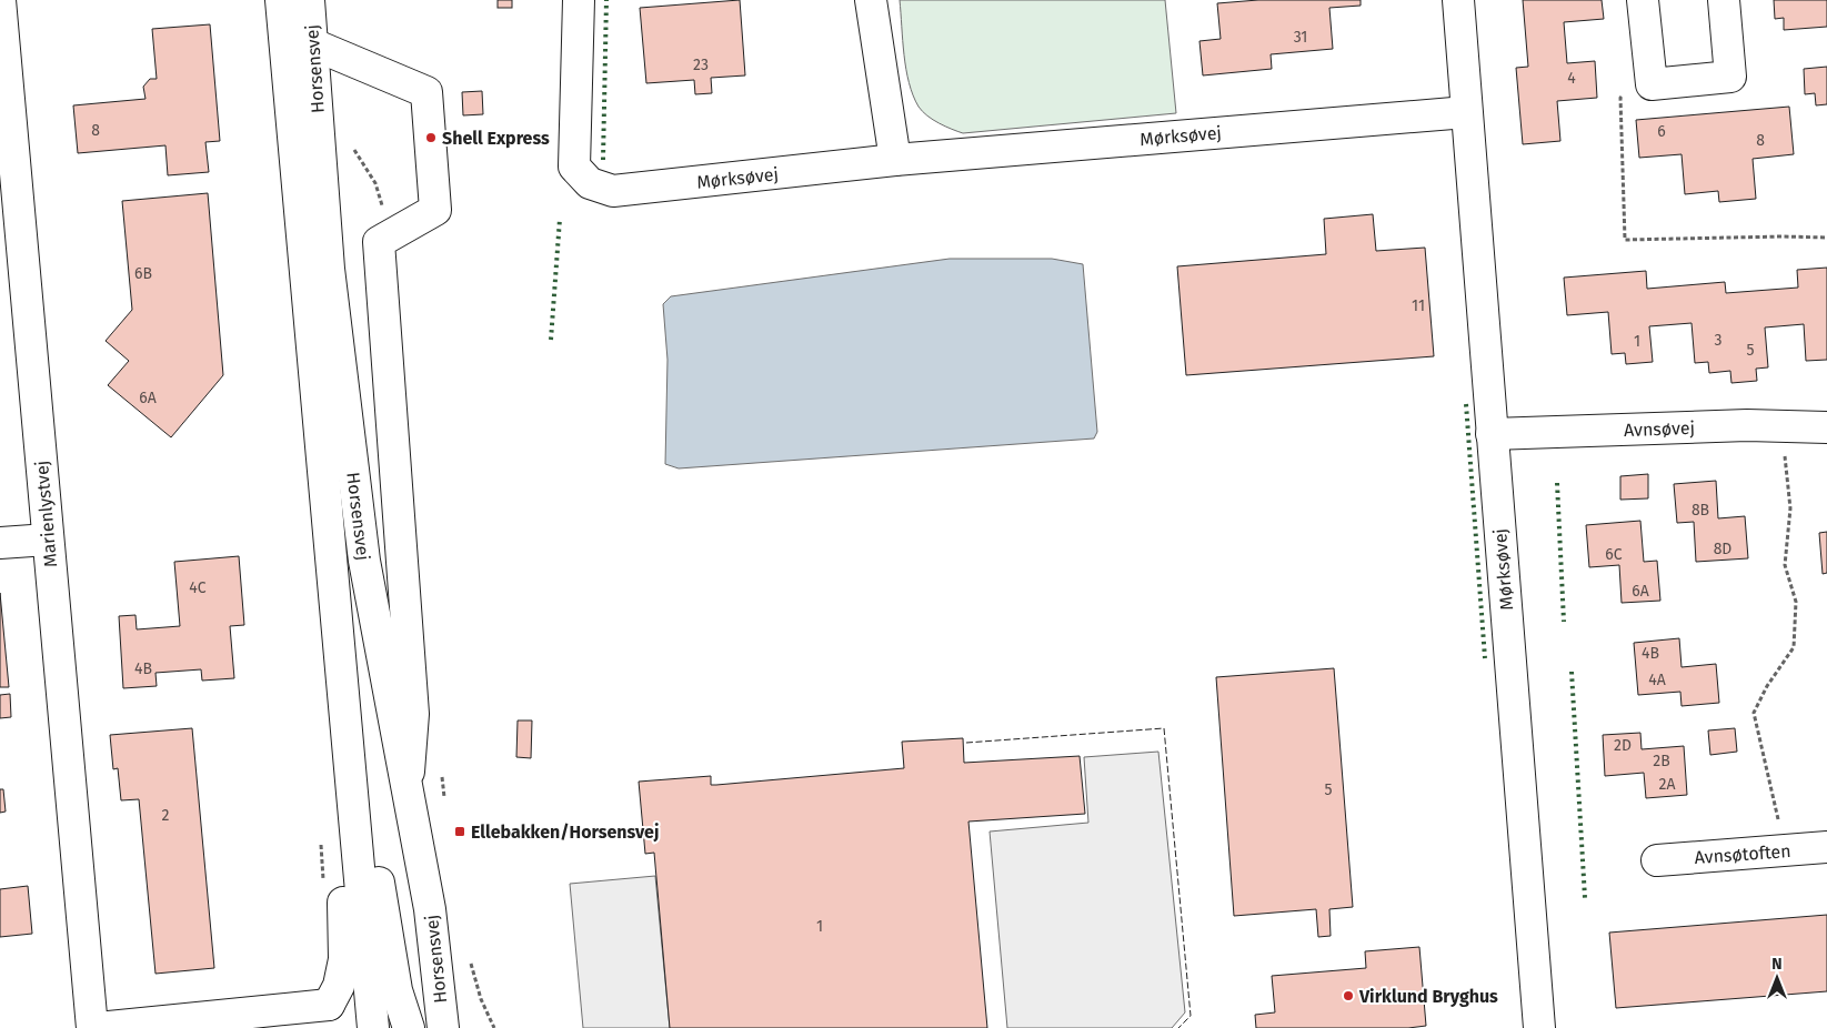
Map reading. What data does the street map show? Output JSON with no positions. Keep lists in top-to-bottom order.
{
  "streets": {
    "street": [
      "Horsensvej",
      "Mørksøvej",
      "Avnsøvej",
      "Marienlystvej",
      "Avnsøtoften"
    ]
  },
  "crossings": [
    ["Mørksøvej", "Avnsøvej"]
  ],
  "places": {
    "other": ["Shell Express", "Virklund Bryghus"],
    "transit": ["Ellebakken/Horsensvej"]
  },
  "house_numbers": [
    "31",
    "23",
    "4",
    "8",
    "6",
    "8",
    "6B",
    "11",
    "3",
    "1",
    "5",
    "6A",
    "8B",
    "8D",
    "6C",
    "4C",
    "6A",
    "4B",
    "4B",
    "4A",
    "2D",
    "2B",
    "2A",
    "5",
    "2",
    "1"
  ],
  "north": "top"
}
